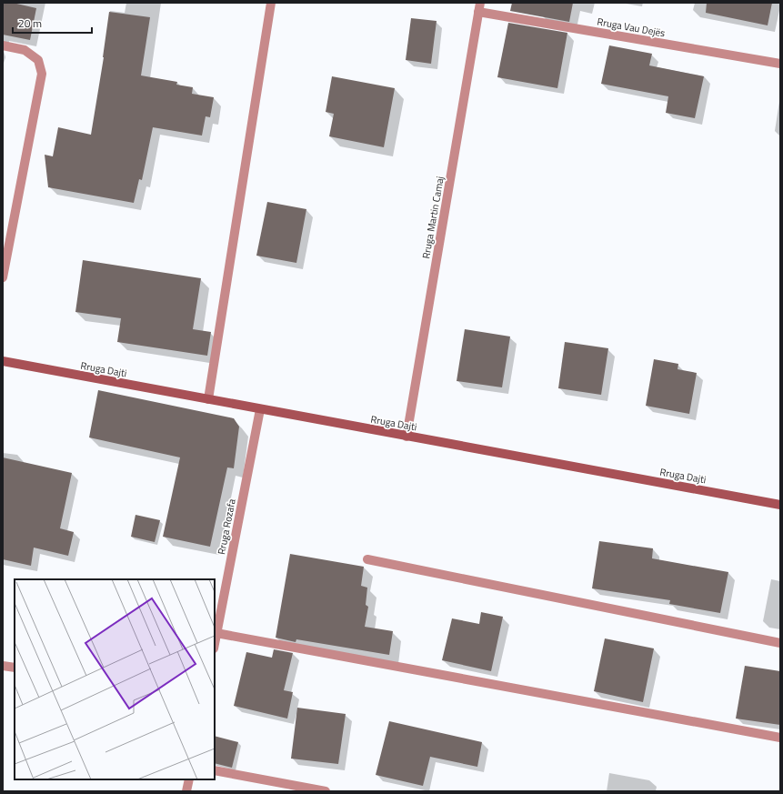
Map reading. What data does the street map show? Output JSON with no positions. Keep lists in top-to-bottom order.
{
  "streets": {
    "street": [
      "Rruga Vau Dejës",
      "Rruga Martin Camaj",
      "Rruga Dajti",
      "Rruga Rozafa"
    ]
  },
  "crossings": [
    ["Rruga Vau Dejës", "Rruga Martin Camaj"],
    ["Rruga Martin Camaj", "Rruga Dajti"],
    ["Rruga Dajti", "Rruga Rozafa"]
  ],
  "scale_bar": "20 m"
}
